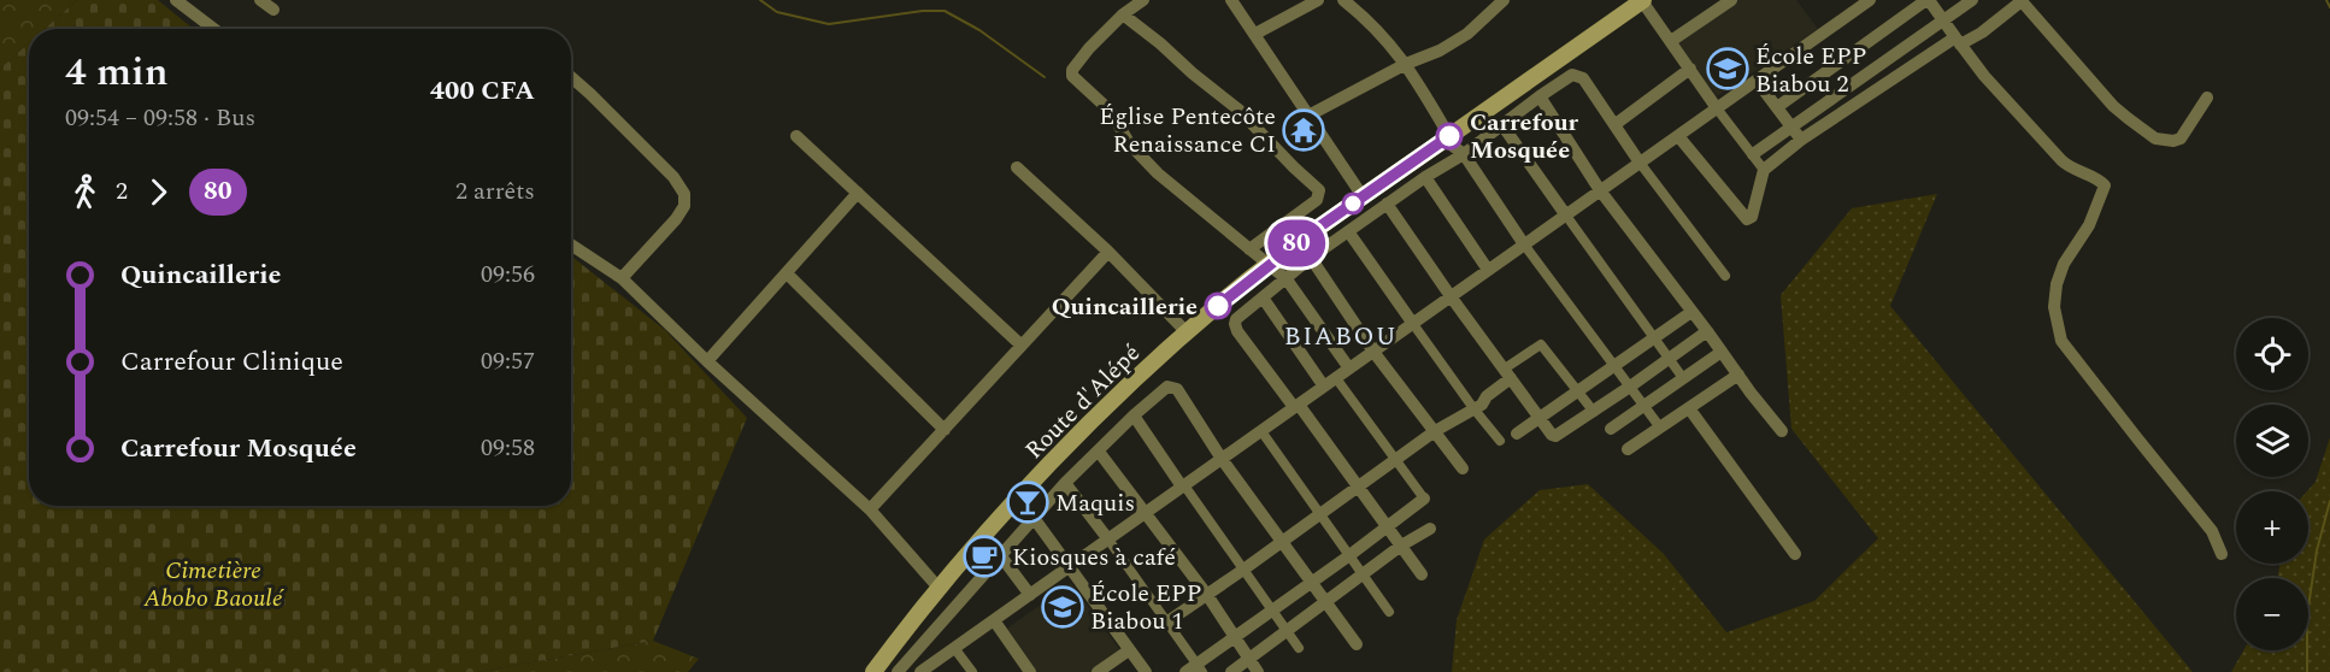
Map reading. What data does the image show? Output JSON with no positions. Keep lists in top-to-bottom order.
{
  "streets": {
    "main road": ["Route d'Alépé"]
  },
  "districts": ["BIABOU"],
  "parks": ["Cimetière Abobo Baoulé"],
  "places": {
    "school or university": ["École EPP Biabou 2", "École EPP Biabou 1"],
    "temple": ["Église Pentecôte Renaissance CI"],
    "other": ["Carrefour Mosquée", "Quincaillerie"],
    "bar": ["Maquis"],
    "cafe": ["Kiosques à café"]
  },
  "lines": ["bus line 80"],
  "page": {
    "on_map": "80",
    "heading": ["4 min", "09:54 – 09:58 · Bus", "400 CFA"],
    "legs": ["2", "80", "2 arrêts"],
    "list": [
      {
        "name": "Quincaillerie",
        "value": "09:56"
      },
      {
        "name": "Carrefour Clinique",
        "value": "09:57"
      },
      {
        "name": "Carrefour Mosquée",
        "value": "09:58"
      }
    ],
    "map_buttons": ["+", "−"]
  }
}
